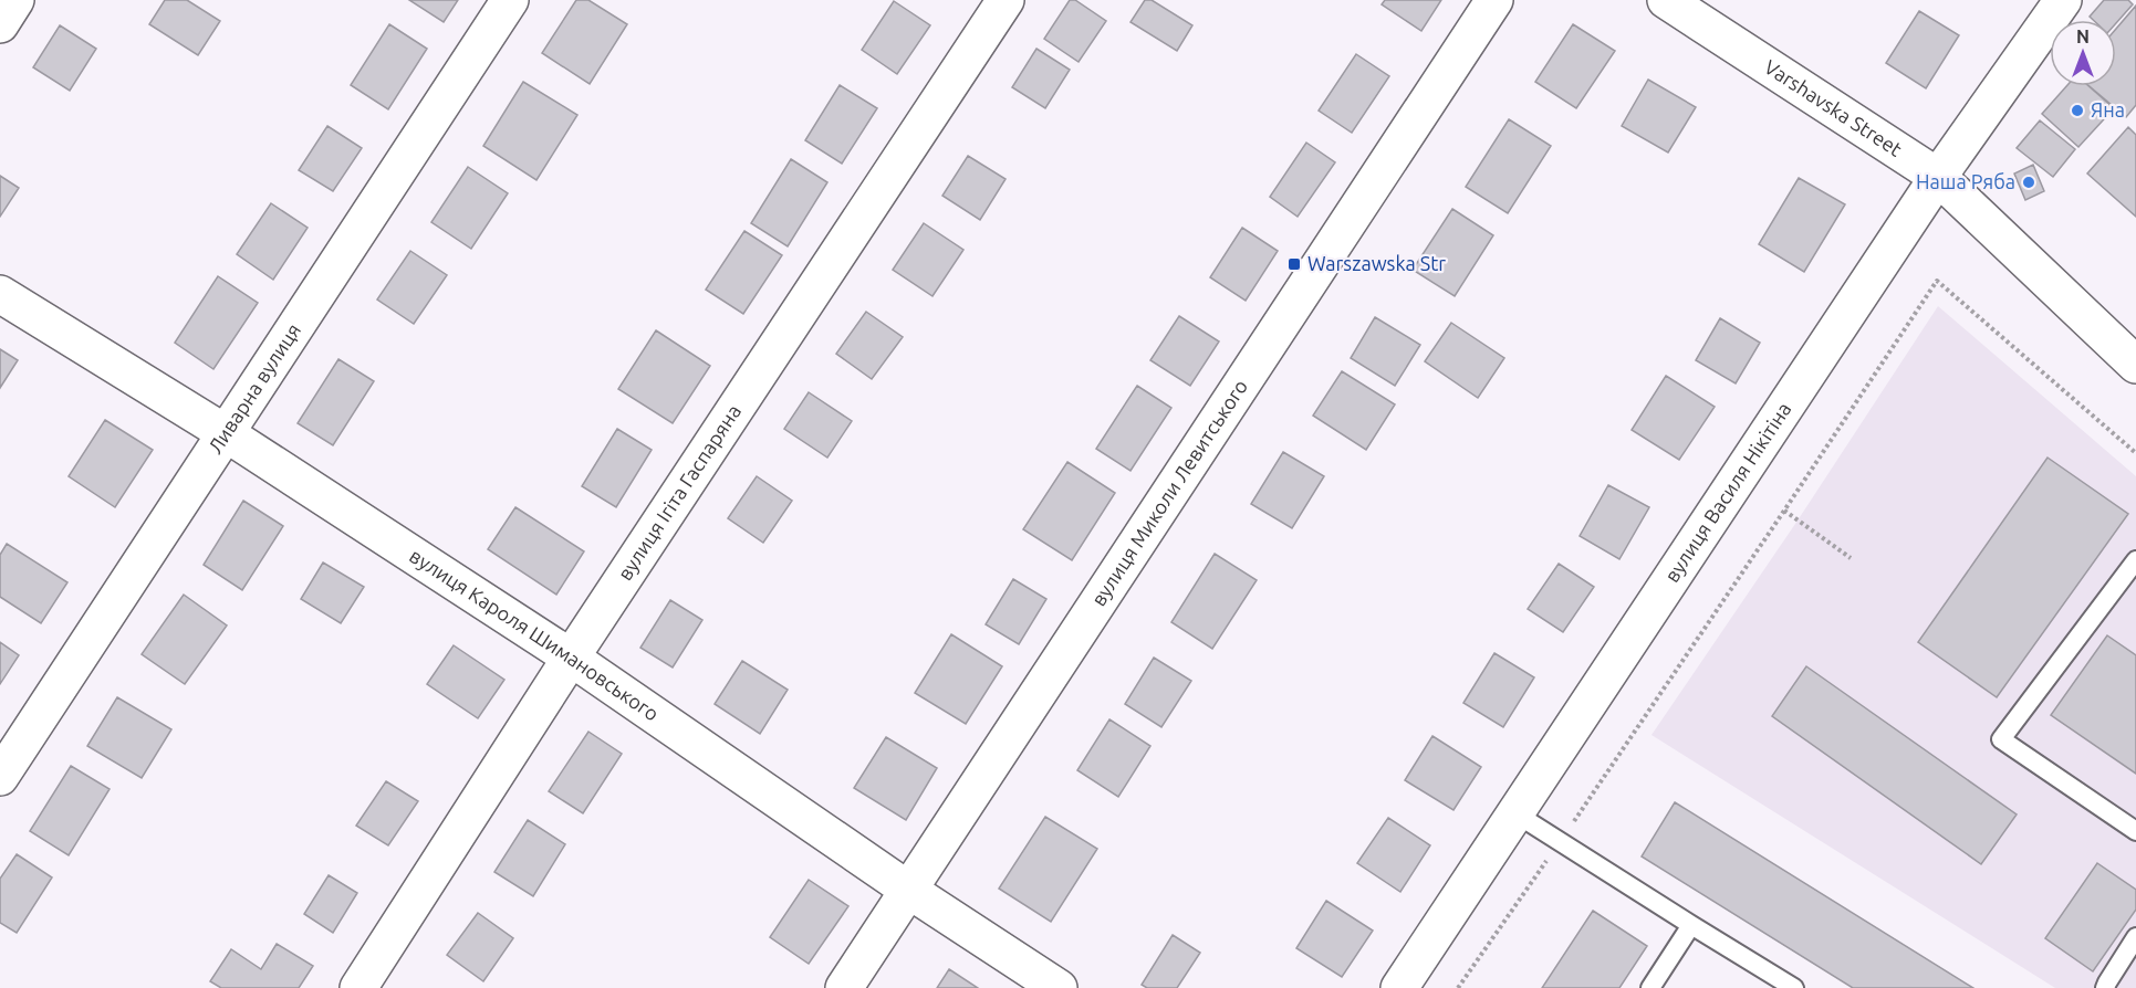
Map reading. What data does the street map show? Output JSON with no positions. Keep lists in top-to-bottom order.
{
  "streets": {
    "street": [
      "Varshavska Street",
      "Ливарна вулиця",
      "вулиця Василя Нікітіна",
      "вулиця Ігіта Гаспаряна",
      "вулиця Миколи Левитського",
      "вулиця Кароля Шимановського"
    ]
  },
  "crossings": [
    ["Varshavska Street", "вулиця Василя Нікітіна"],
    ["Ливарна вулиця", "вулиця Кароля Шимановського"],
    ["вулиця Ігіта Гаспаряна", "вулиця Кароля Шимановського"],
    ["вулиця Миколи Левитського", "вулиця Кароля Шимановського"]
  ],
  "places": {
    "other": ["Яна", "Наша Ряба"],
    "transit": ["Warszawska Str"]
  },
  "north": "top"
}
